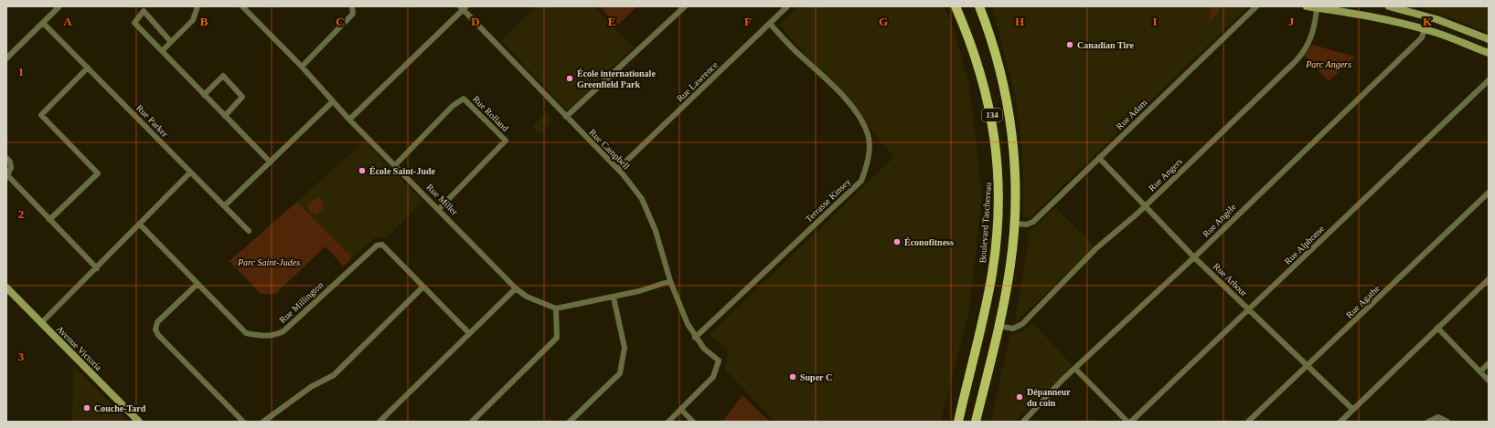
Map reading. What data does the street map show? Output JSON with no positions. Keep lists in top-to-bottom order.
{
  "streets": {
    "main road": ["134", "Boulevard Taschereau", "Avenue Victoria"],
    "street": [
      "Rue Lawrence",
      "Rue Rolland",
      "Rue Adam",
      "Rue Parker",
      "Rue Campbell",
      "Rue Angers",
      "Rue Miller",
      "Terrasse Kinsey",
      "Rue Angèle",
      "Rue Alphonse",
      "Rue Arbour",
      "Rue Agathe",
      "Rue Millington"
    ]
  },
  "crossings": [
    ["Rue Lawrence", "Rue Campbell"],
    ["Rue Lawrence", "Terrasse Kinsey"],
    ["Rue Rolland", "Rue Miller"],
    ["Rue Adam", "134"],
    ["Rue Adam", "Rue Arbour"],
    ["134", "Rue Angers"],
    ["Rue Campbell", "Terrasse Kinsey"],
    ["Rue Angers", "Rue Arbour"],
    ["Rue Angèle", "Rue Arbour"],
    ["Rue Alphonse", "Rue Arbour"],
    ["Rue Arbour", "Rue Agathe"]
  ],
  "parks": ["Parc Angers", "Parc Saint-Judes"],
  "places": [
    "Canadian Tire",
    "École internationale Greenfield Park",
    "École Saint-Jude",
    "Éconofitness",
    "Super C",
    "Dépanneur du coin",
    "Couche-Tard"
  ],
  "grid": {
    "columns": [
      "A",
      "B",
      "C",
      "D",
      "E",
      "F",
      "G",
      "H",
      "I",
      "J",
      "K"
    ],
    "rows": ["1", "2", "3"]
  }
}
